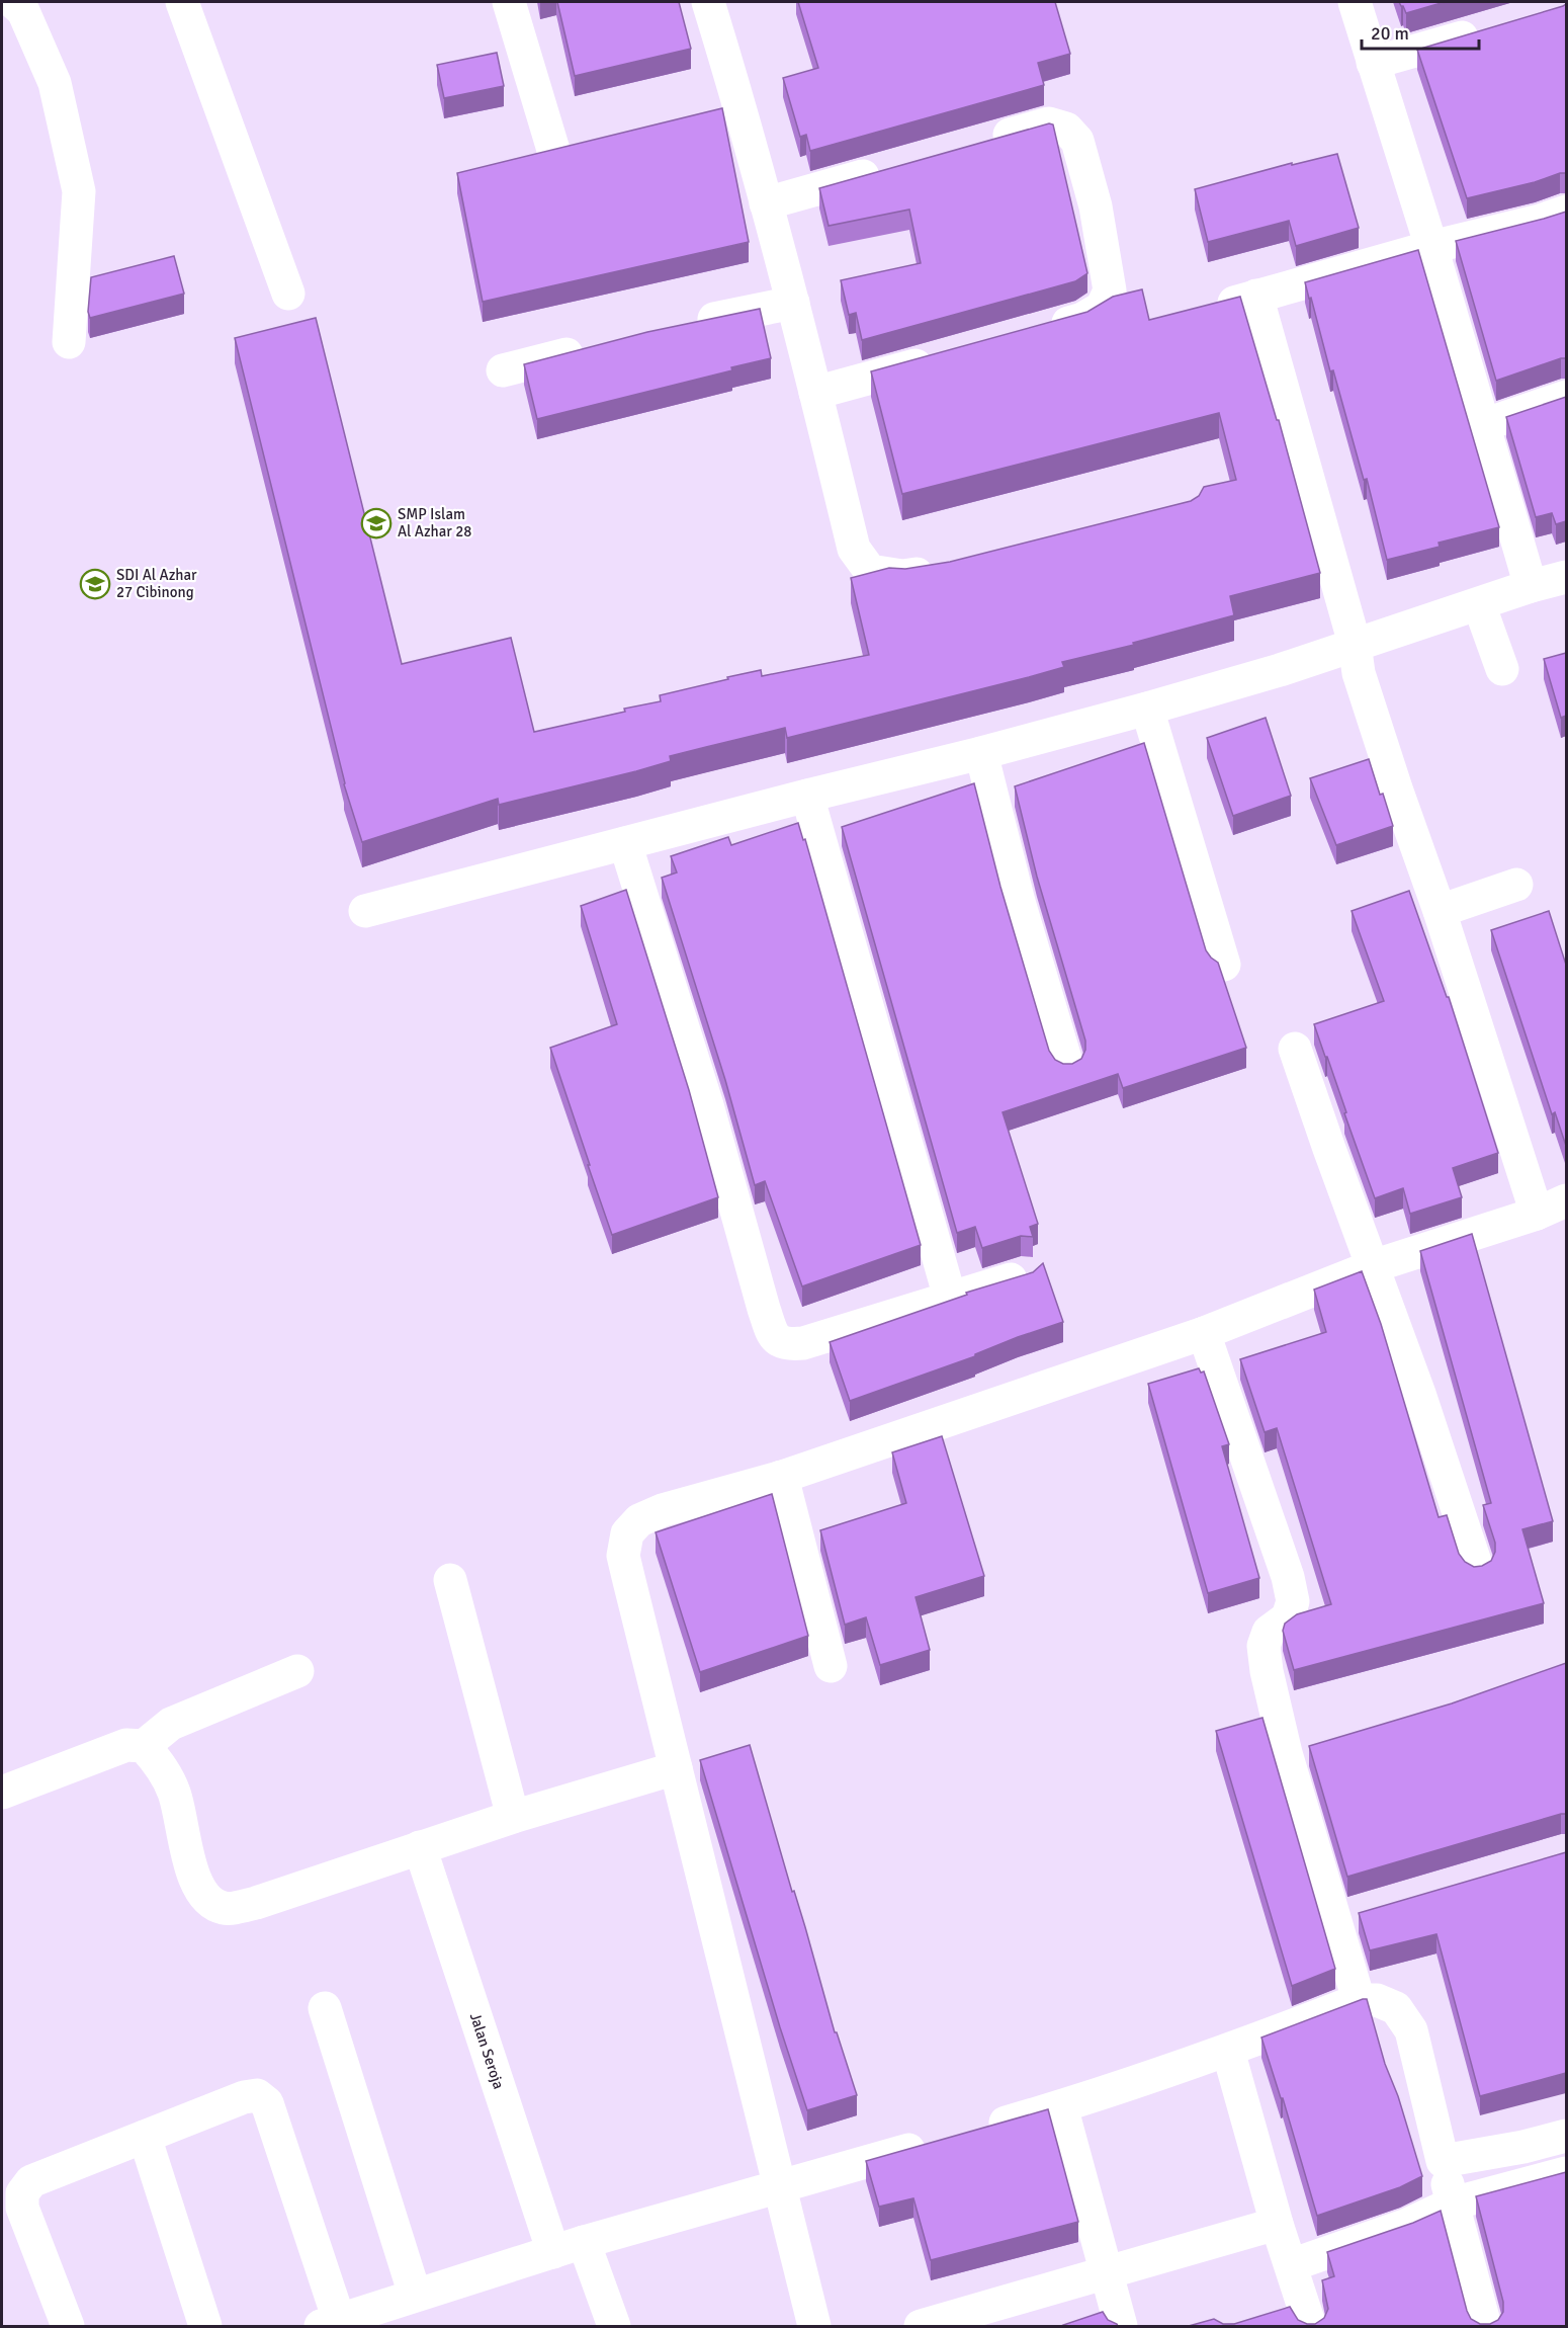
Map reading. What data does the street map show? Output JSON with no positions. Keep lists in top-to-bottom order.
{
  "streets": {
    "street": ["Jalan Seroja"]
  },
  "places": {
    "school or university": ["SMP Islam Al Azhar 28", "SDI Al Azhar 27 Cibinong"]
  },
  "scale_bar": "20 m"
}
